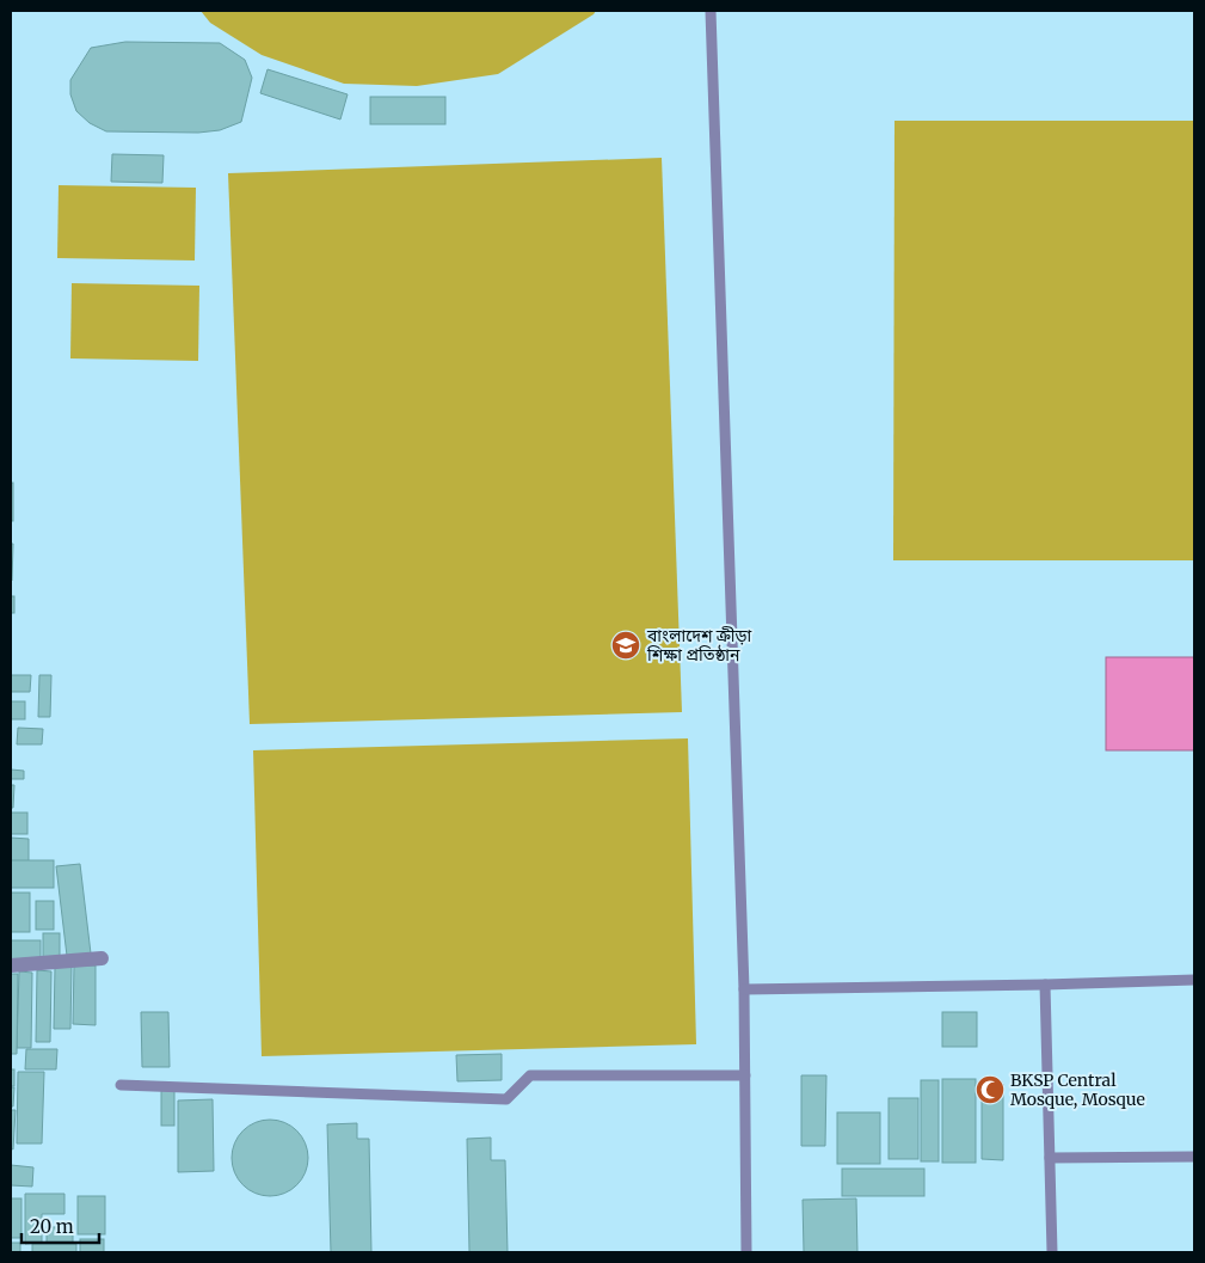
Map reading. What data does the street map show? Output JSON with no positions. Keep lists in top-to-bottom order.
{
  "places": {
    "school or university": ["বাংলাদেশ ক্রীড়া শিক্ষা প্রতিষ্ঠান"],
    "mosque": ["BKSP Central Mosque, Mosque"]
  },
  "scale_bar": "20 m"
}
